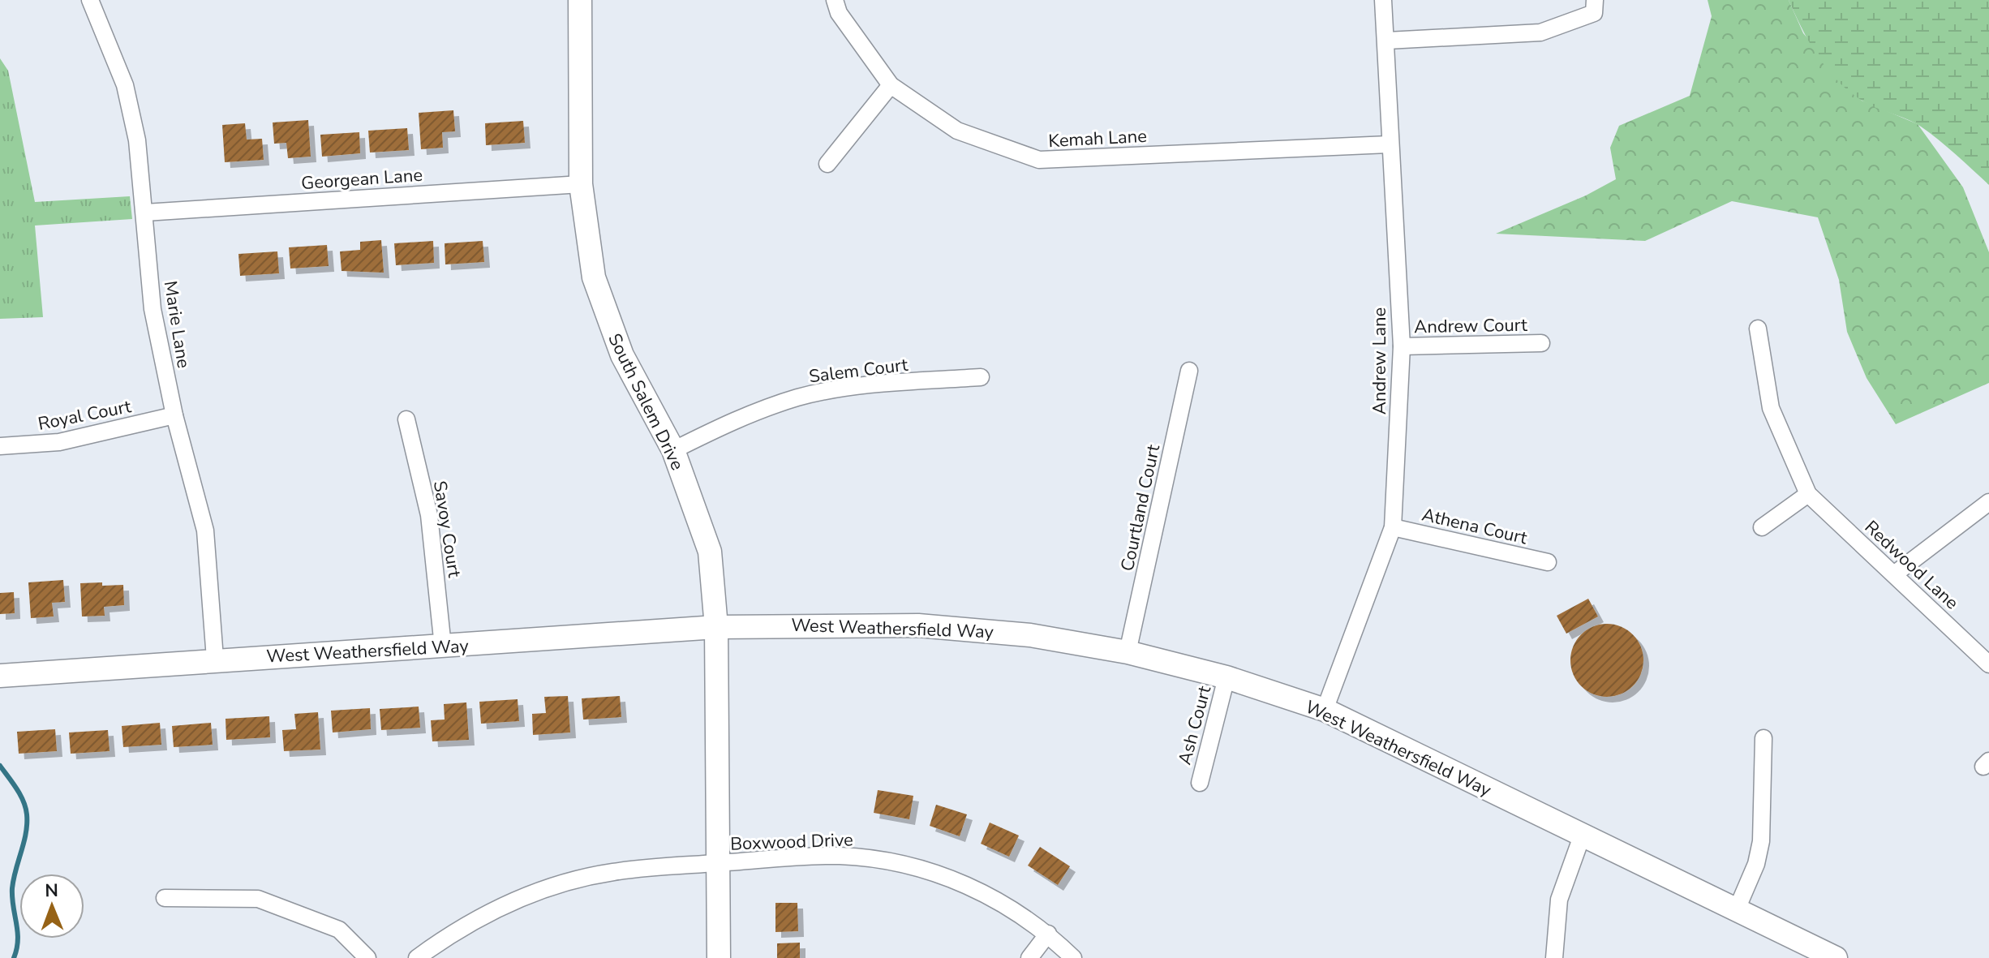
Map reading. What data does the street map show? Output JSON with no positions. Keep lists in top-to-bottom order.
{
  "streets": {
    "street": [
      "Kemah Lane",
      "Georgean Lane",
      "Marie Lane",
      "Andrew Court",
      "Andrew Lane",
      "Salem Court",
      "South Salem Drive",
      "Royal Court",
      "Courtland Court",
      "Athena Court",
      "Savoy Court",
      "Redwood Lane",
      "West Weathersfield Way",
      "Ash Court",
      "Boxwood Drive"
    ]
  },
  "crossings": [
    ["Kemah Lane", "Andrew Lane"],
    ["Georgean Lane", "Marie Lane"],
    ["Georgean Lane", "South Salem Drive"],
    ["Marie Lane", "Royal Court"],
    ["Marie Lane", "West Weathersfield Way"],
    ["Andrew Court", "Andrew Lane"],
    ["Andrew Lane", "Athena Court"],
    ["Andrew Lane", "West Weathersfield Way"],
    ["Salem Court", "South Salem Drive"],
    ["South Salem Drive", "West Weathersfield Way"],
    ["South Salem Drive", "Boxwood Drive"],
    ["Courtland Court", "West Weathersfield Way"],
    ["Savoy Court", "West Weathersfield Way"],
    ["West Weathersfield Way", "Ash Court"]
  ],
  "north": "top"
}
